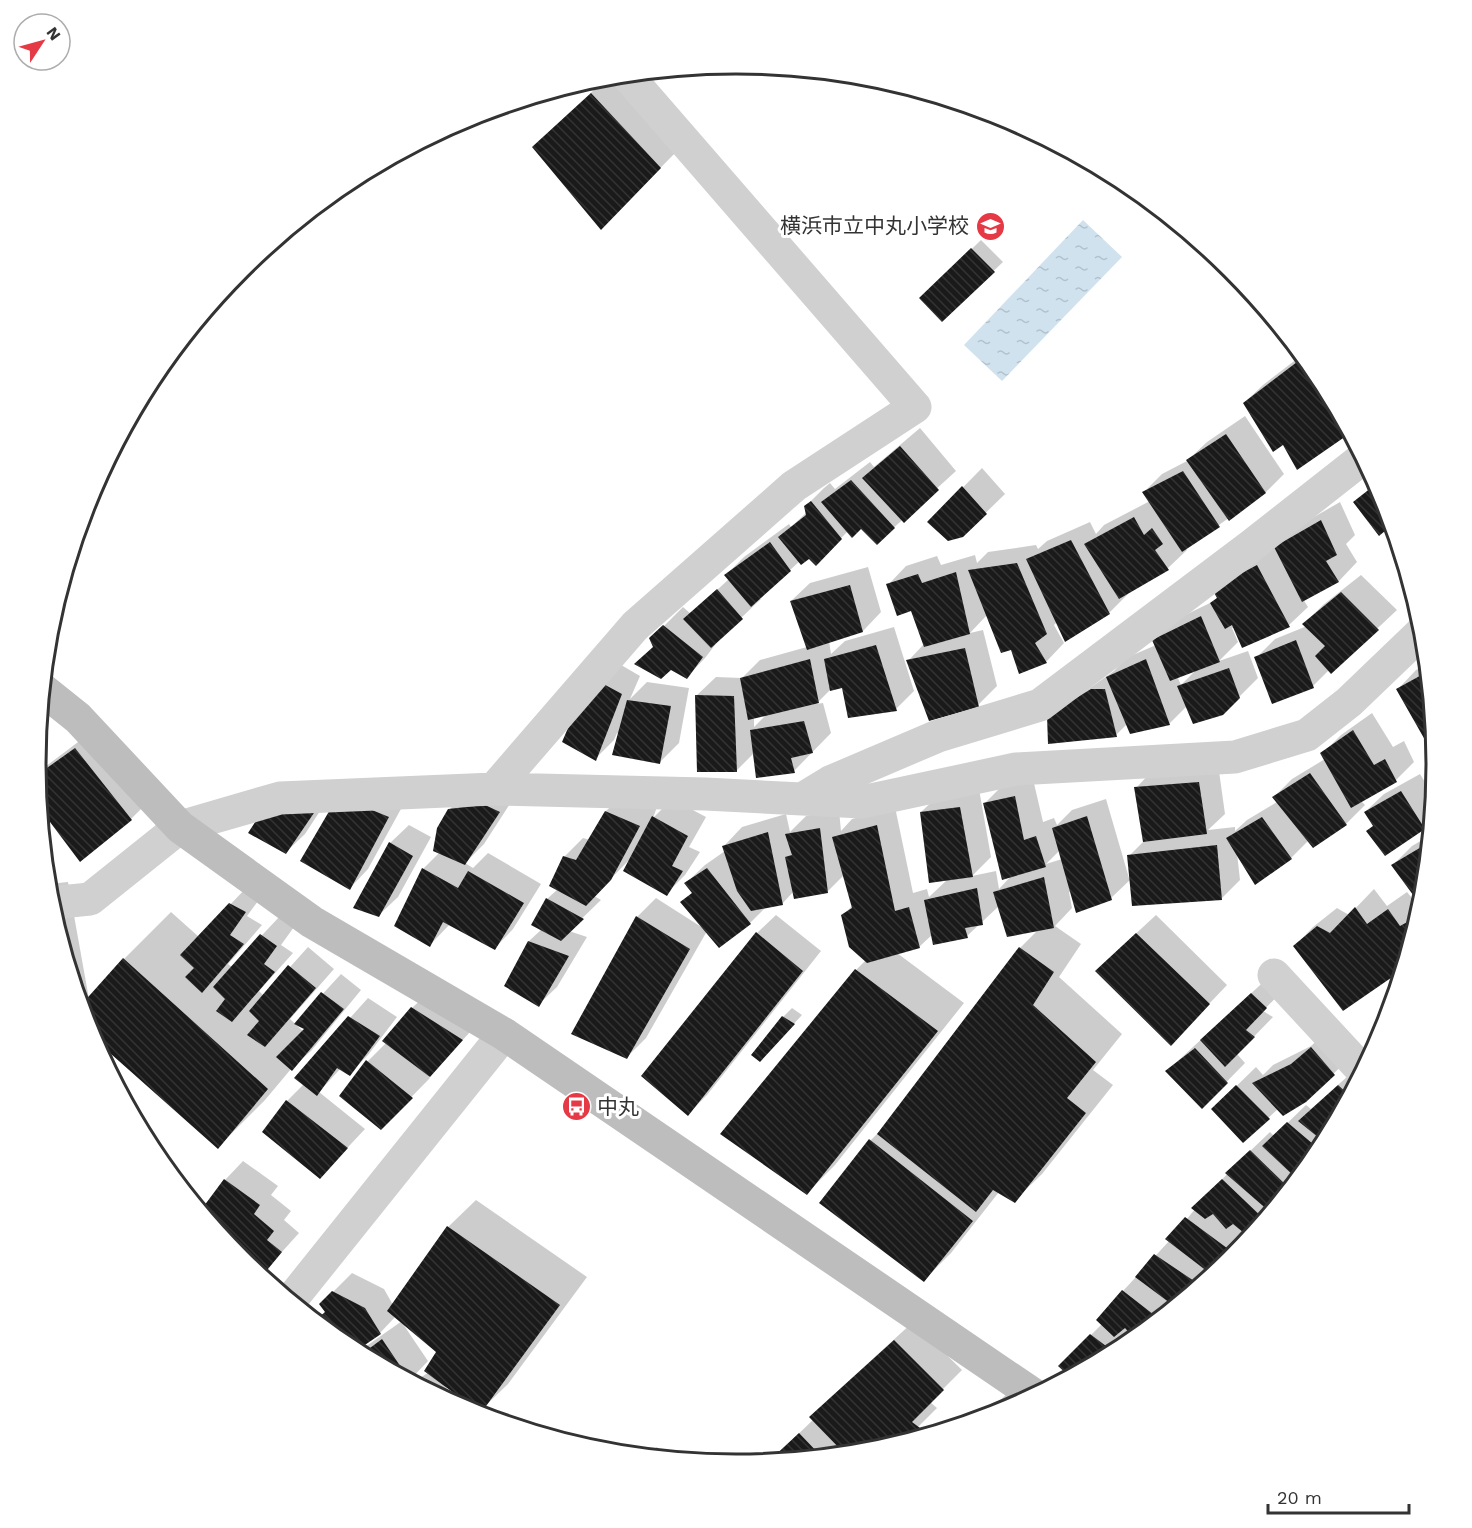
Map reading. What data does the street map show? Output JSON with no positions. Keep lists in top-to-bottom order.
{
  "places": {
    "school or university": ["横浜市立中丸小学校"],
    "bus stop": ["中丸"]
  },
  "scale_bar": "20 m",
  "north": "top right"
}
